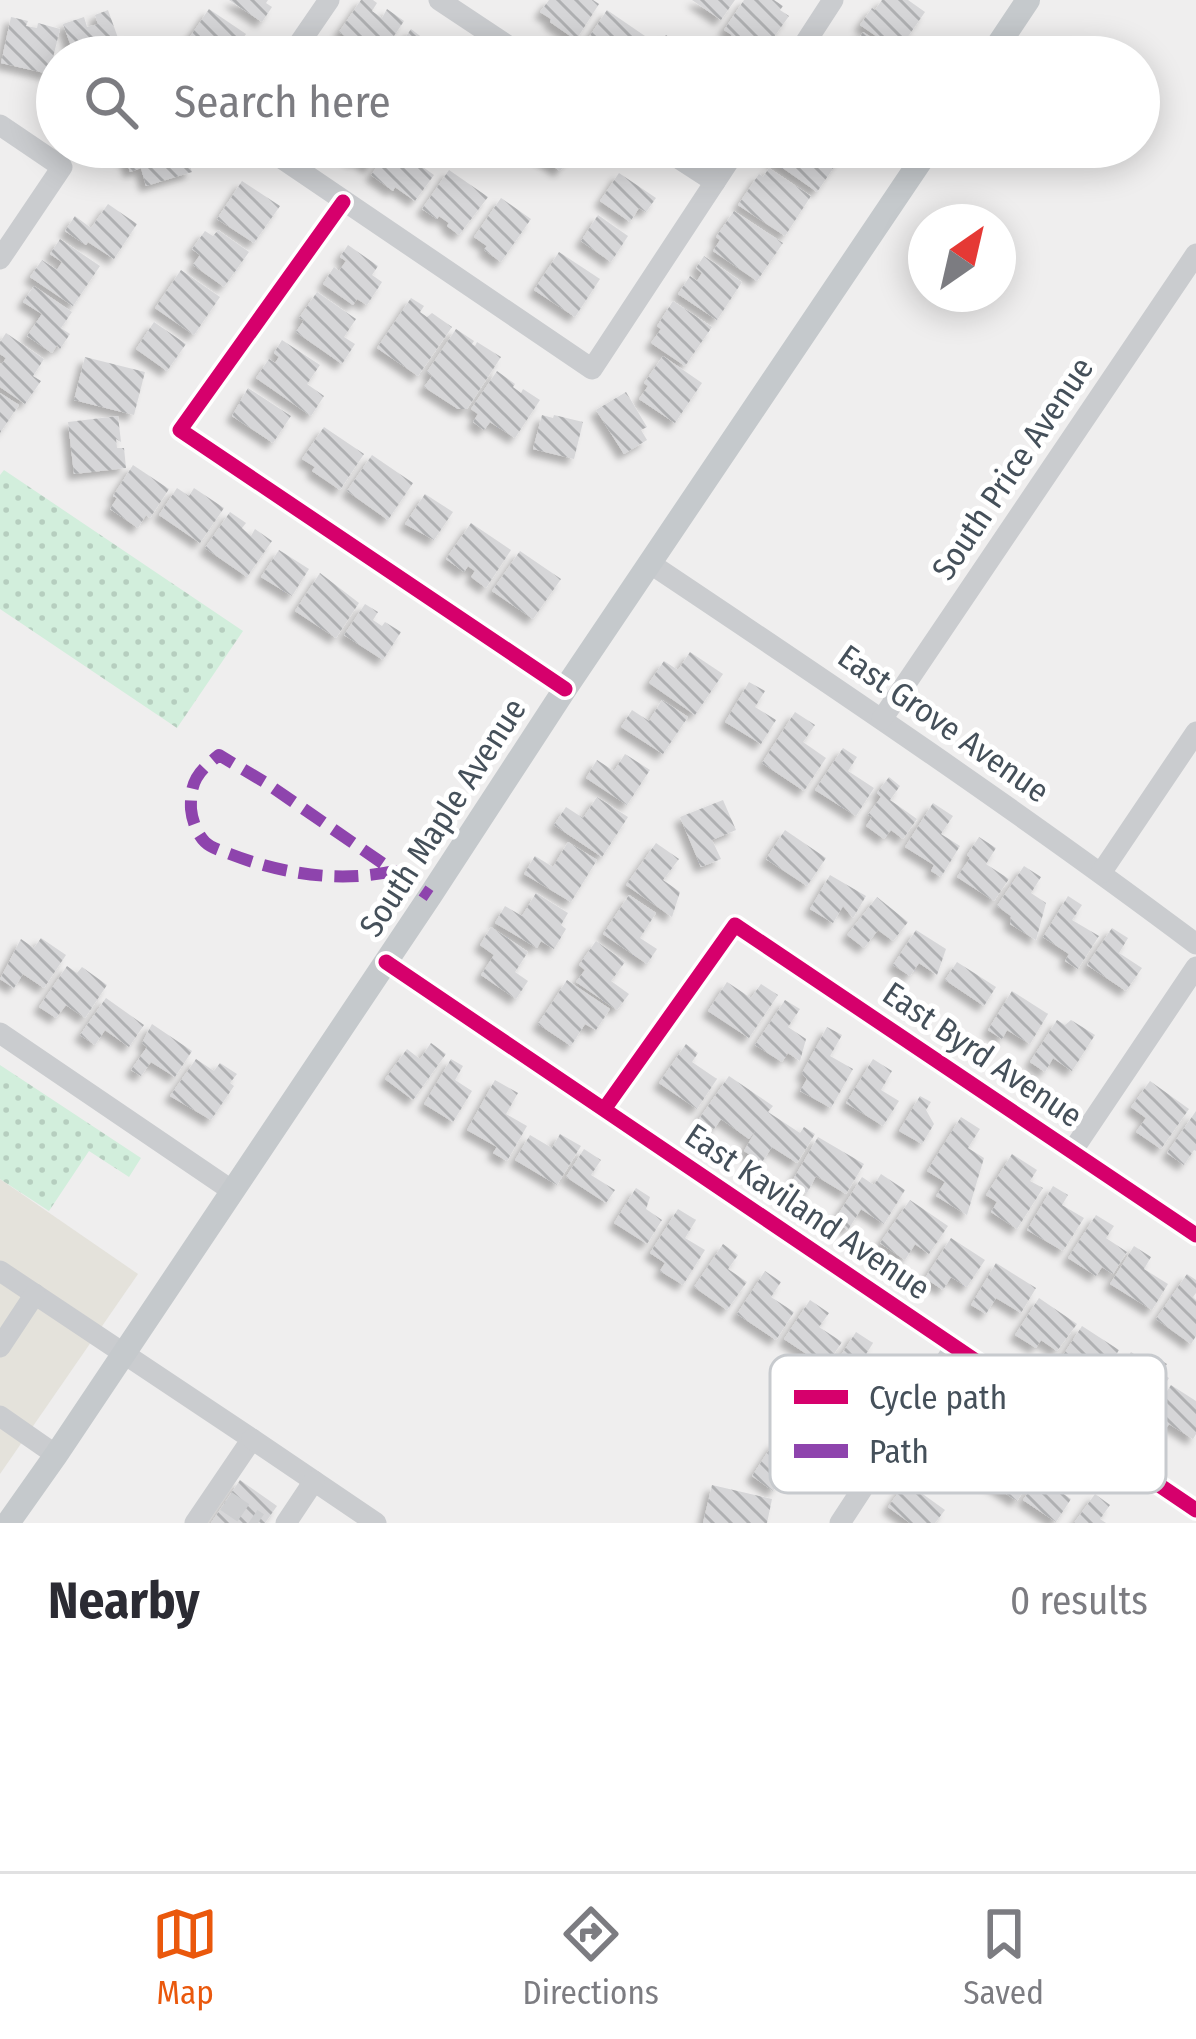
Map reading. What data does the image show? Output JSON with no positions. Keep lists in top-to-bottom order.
{
  "streets": {
    "main road": ["South Maple Avenue"],
    "street": [
      "South Price Avenue",
      "East Grove Avenue",
      "East Byrd Avenue",
      "East Kaviland Avenue"
    ]
  },
  "crossings": [
    ["South Price Avenue", "East Grove Avenue"],
    ["East Grove Avenue", "South Maple Avenue"],
    ["South Maple Avenue", "East Kaviland Avenue"],
    ["East Byrd Avenue", "East Kaviland Avenue"]
  ],
  "legend": ["Cycle path", "Path"],
  "north": "top right",
  "page": {
    "search": "Search here",
    "heading": ["Nearby", "0 results"],
    "nav": ["Map", "Directions", "Saved"]
  }
}
